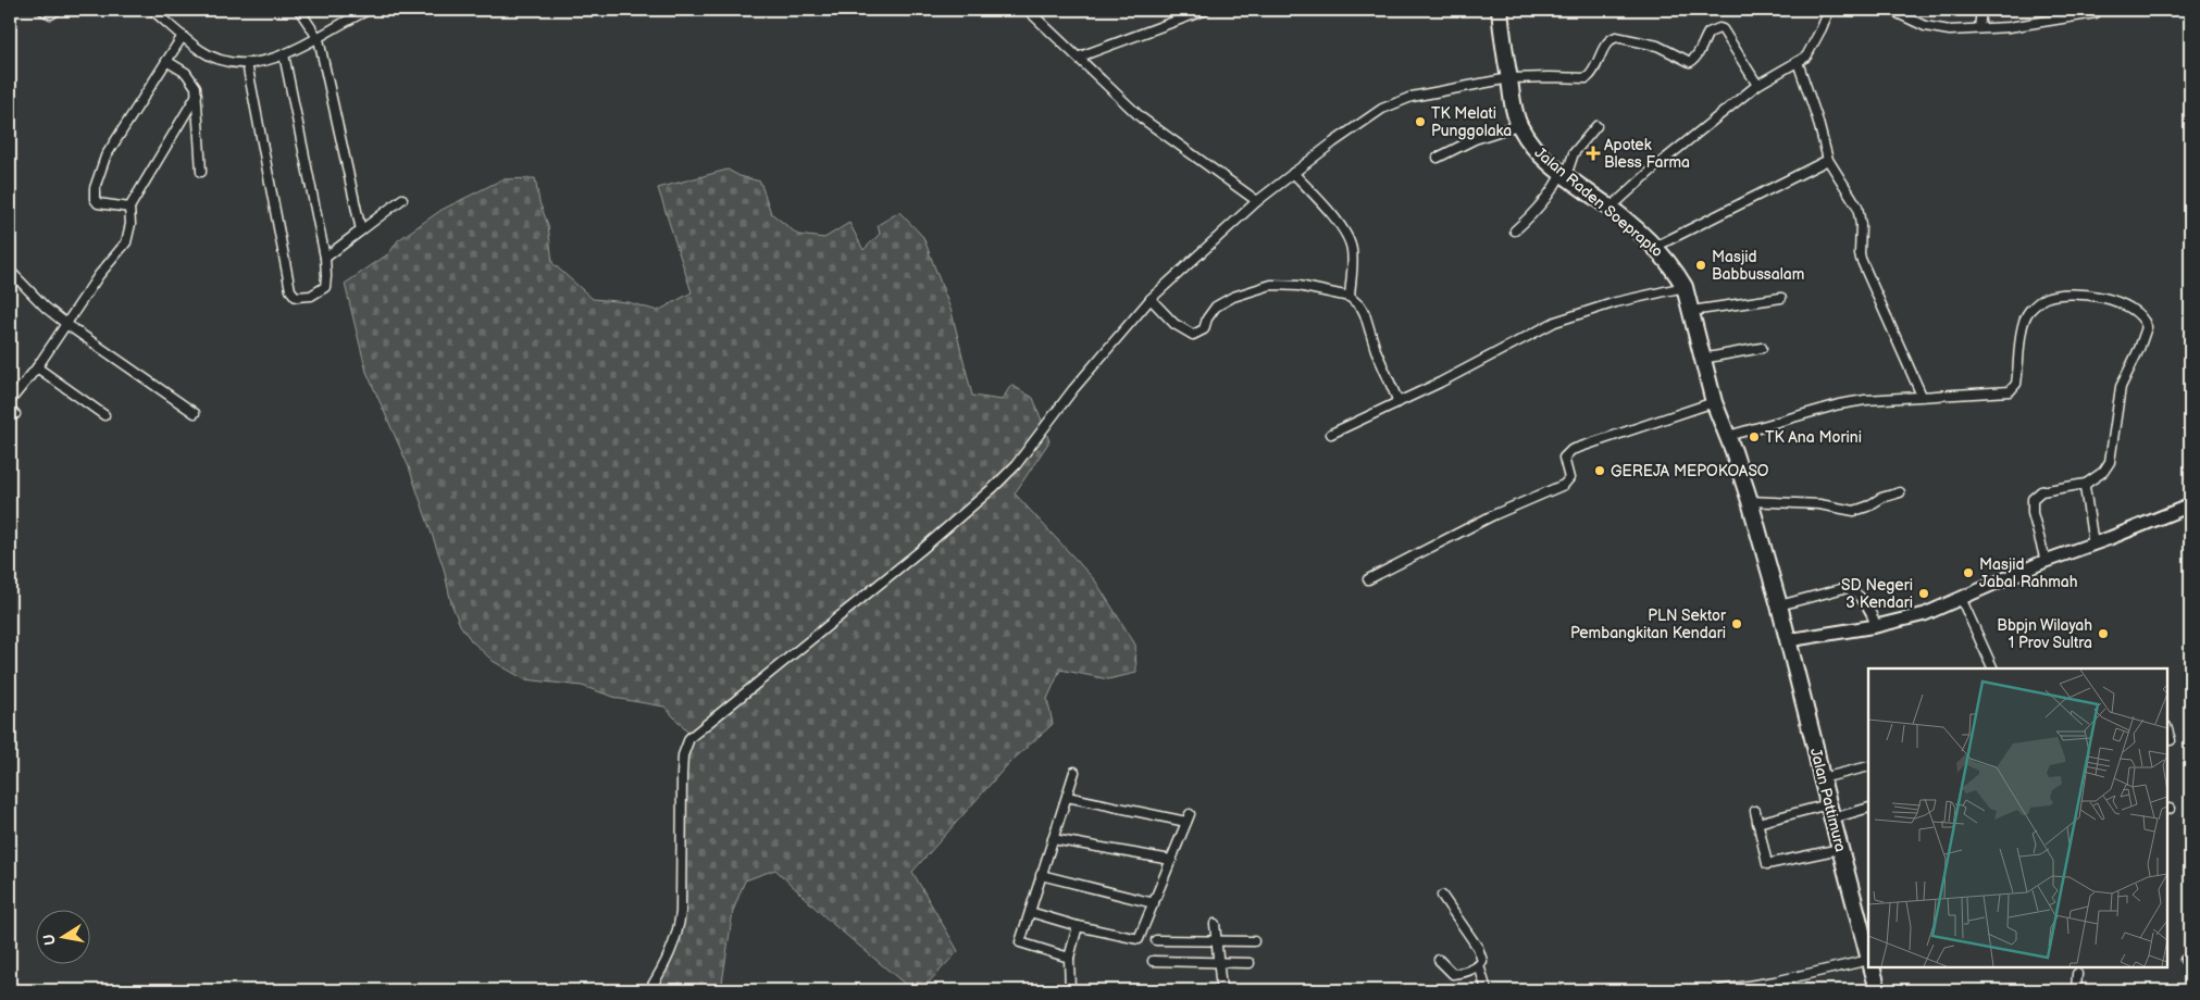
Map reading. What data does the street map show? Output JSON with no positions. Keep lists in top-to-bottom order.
{
  "streets": {
    "highway": ["Jalan Raden Soeprapto", "Jalan Pattimura"]
  },
  "crossings": [
    ["Jalan Raden Soeprapto", "Jalan Pattimura"]
  ],
  "places": {
    "other": [
      "TK Melati Punggolaka",
      "Masjid Babbussalam",
      "TK Ana Morini",
      "GEREJA MEPOKOASO",
      "Masjid Jabal Rahmah",
      "SD Negeri 3 Kendari",
      "PLN Sektor Pembangkitan Kendari",
      "Bbpjn Wilayah 1 Prov Sultra"
    ],
    "health": ["Apotek Bless Farma"]
  },
  "north": "left"
}
